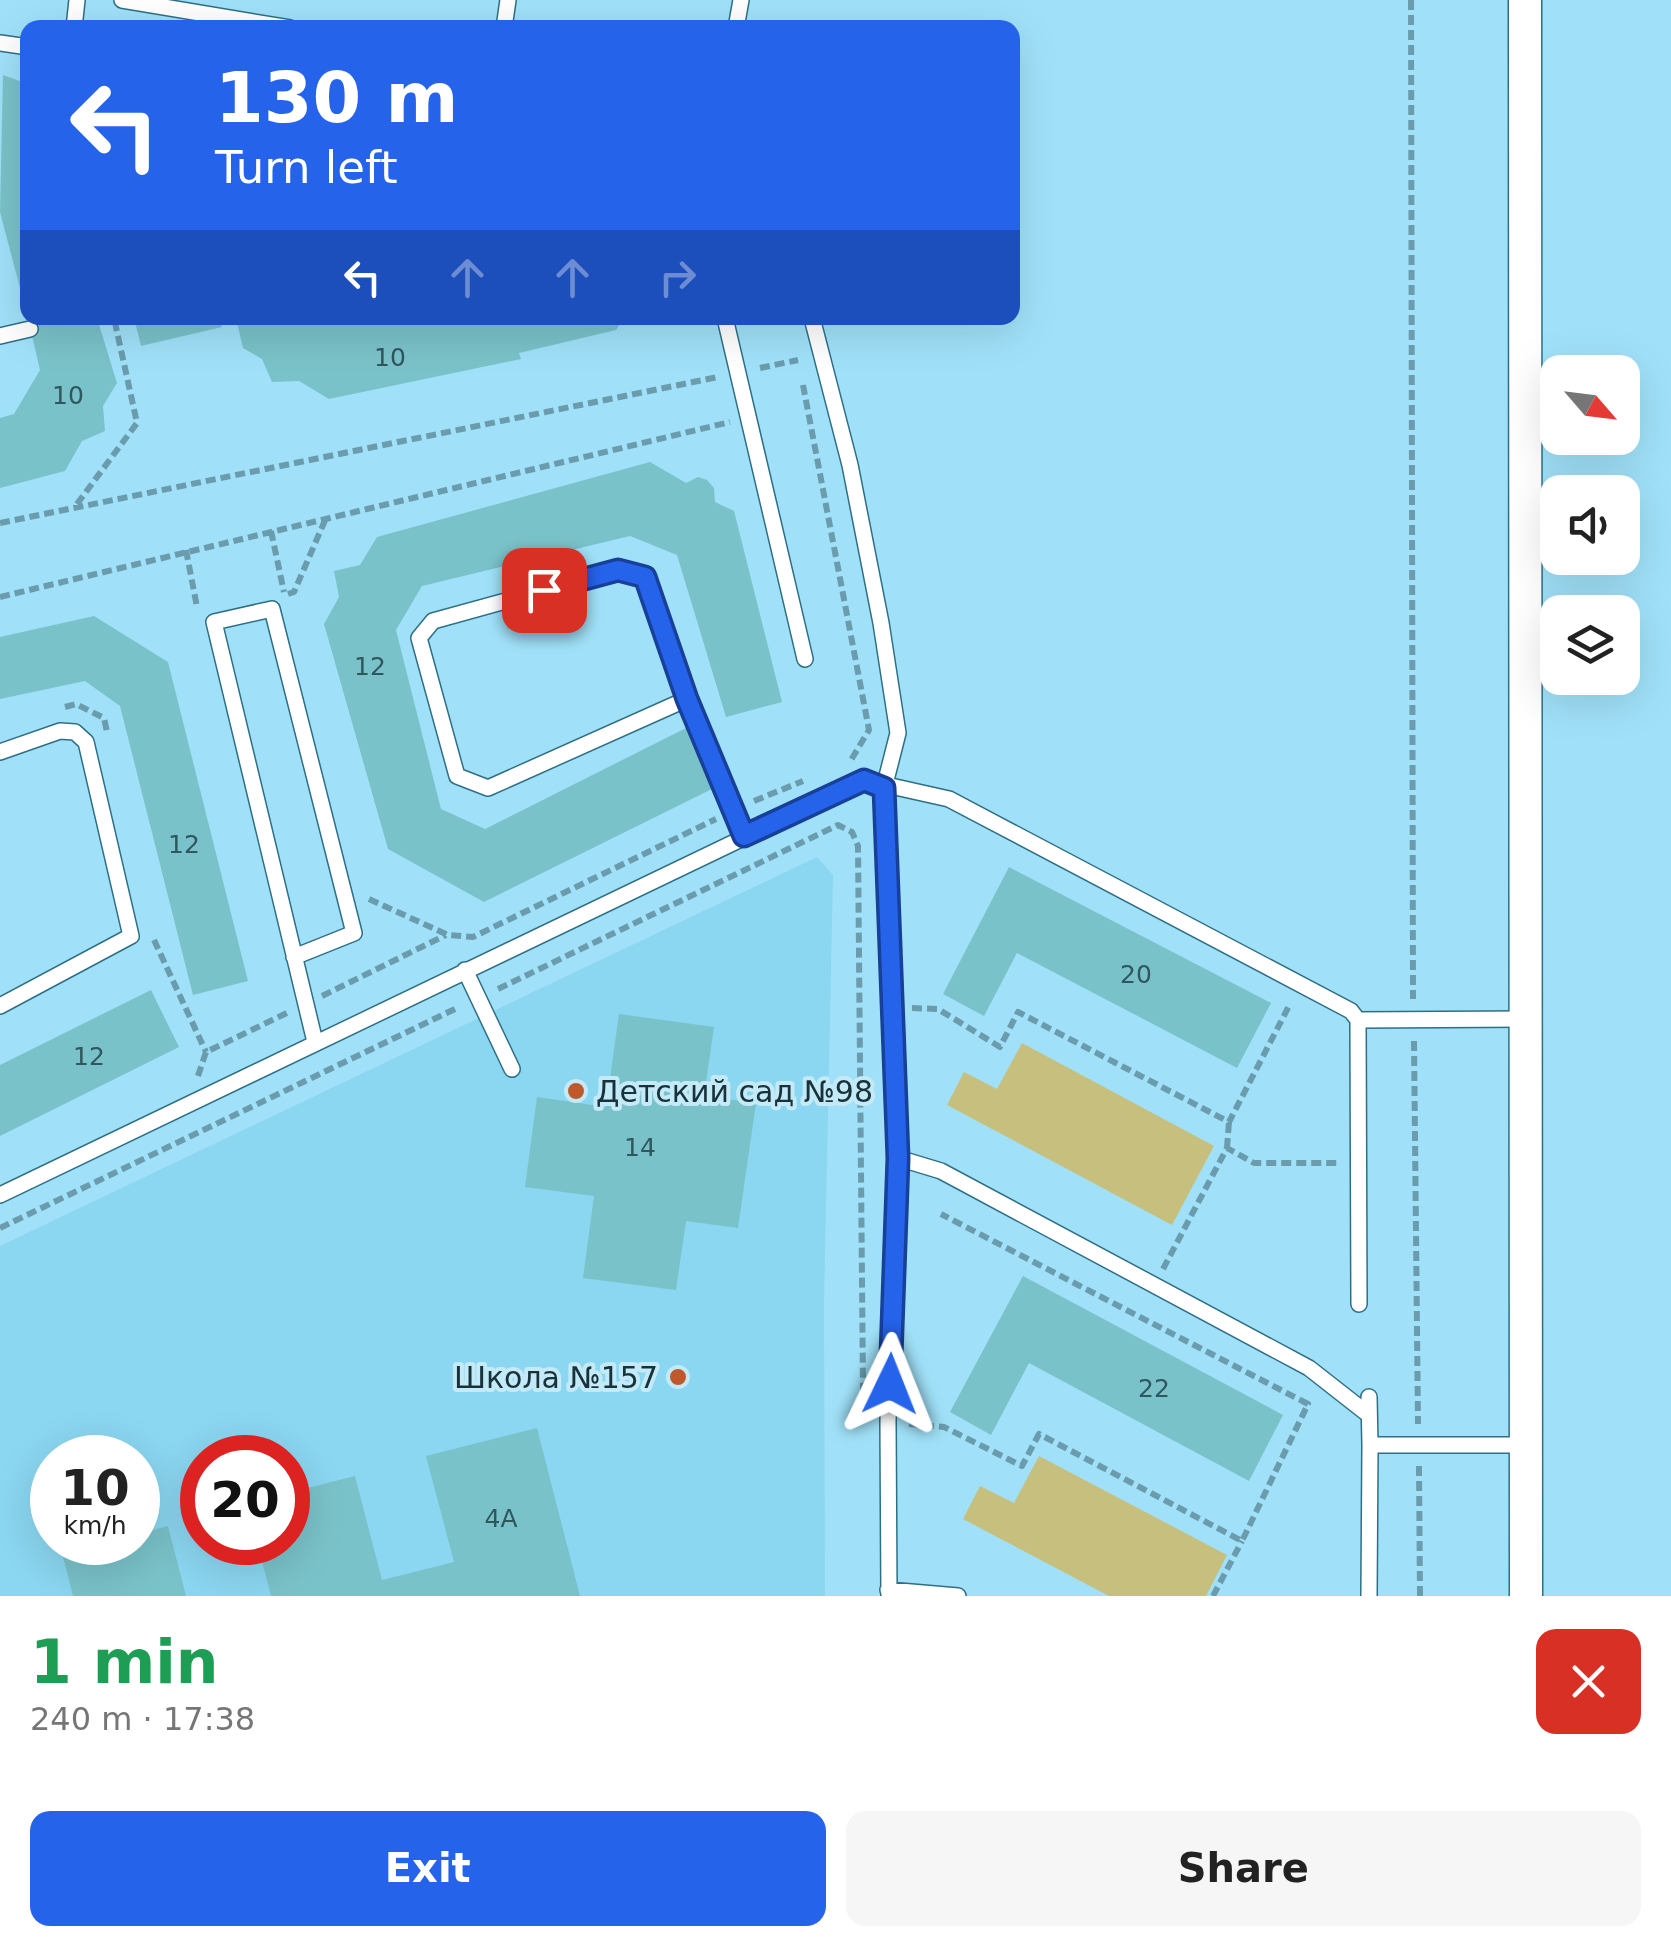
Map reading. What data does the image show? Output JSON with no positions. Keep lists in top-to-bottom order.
{
  "places": ["Детский сад №98", "Школа №157"],
  "house_numbers": [
    "10",
    "10",
    "12",
    "12",
    "20",
    "12",
    "14",
    "22",
    "4А"
  ],
  "north": "bottom right",
  "page": {
    "turn": ["130 m", "Turn left"],
    "speed": "10 km/h",
    "limit": "20",
    "heading": ["1 min", "240 m · 17:38"],
    "buttons": ["Exit", "Share"]
  }
}
